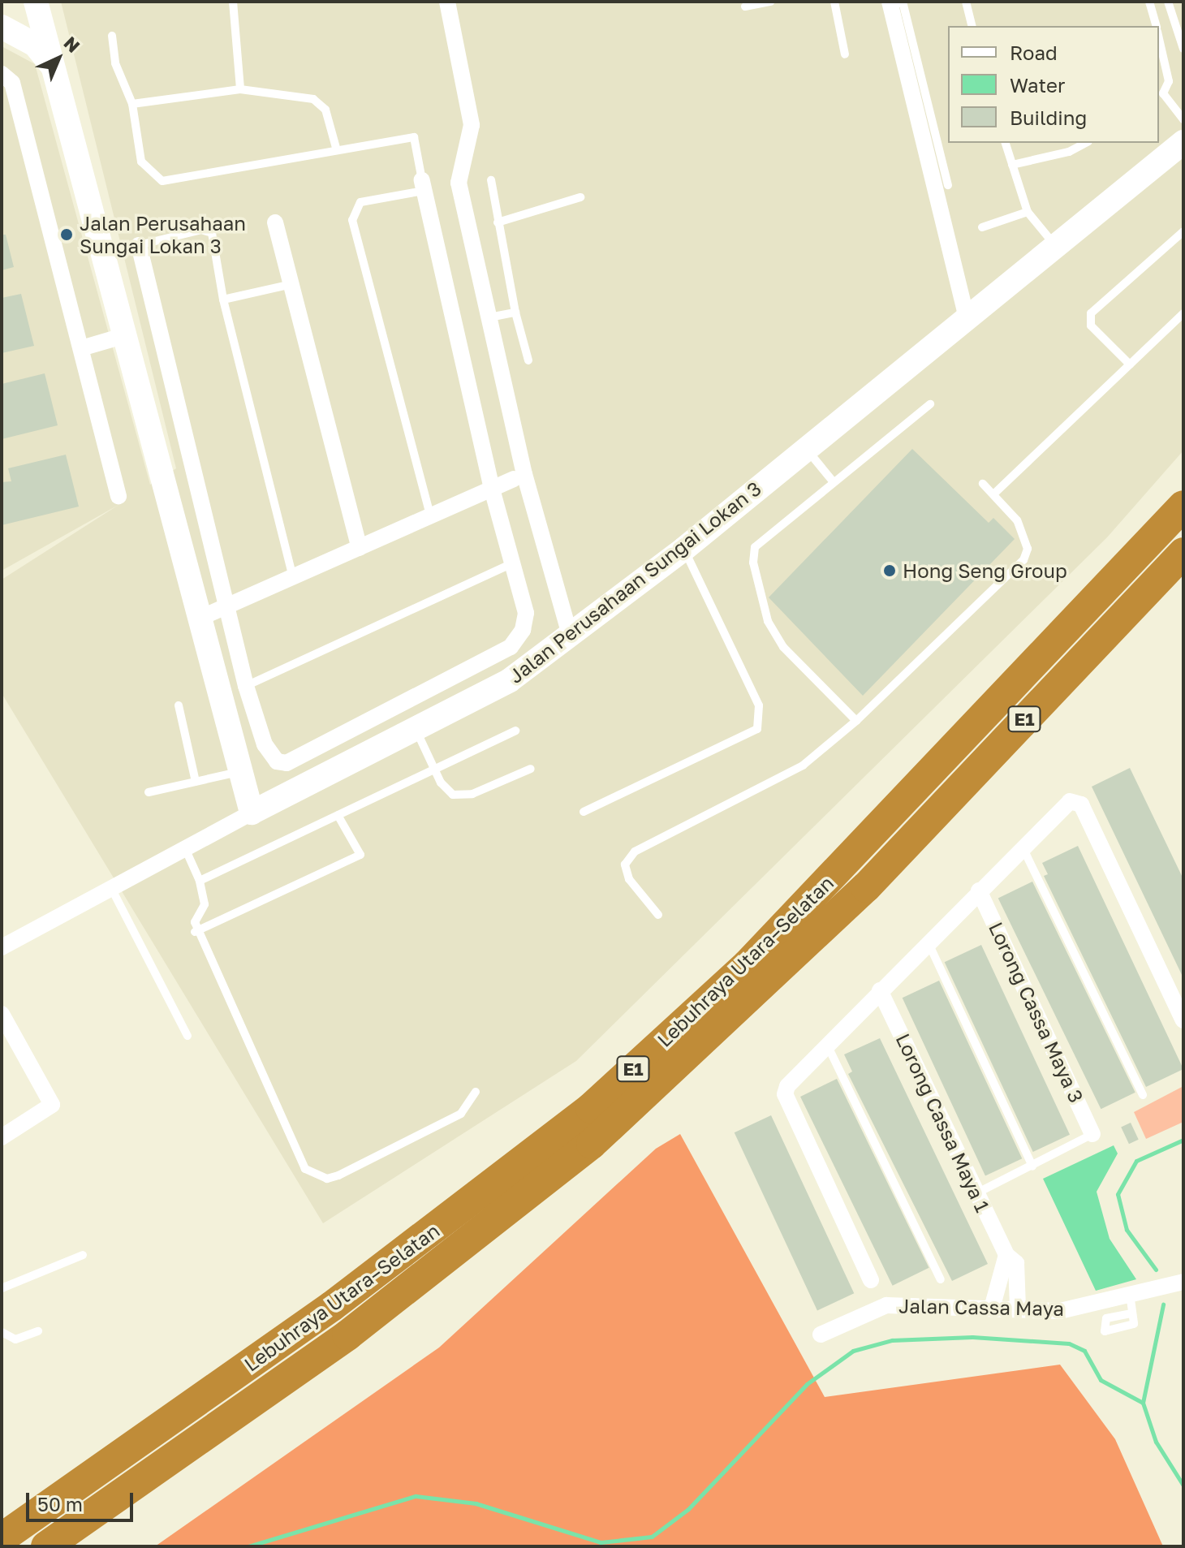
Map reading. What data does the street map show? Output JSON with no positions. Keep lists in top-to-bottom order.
{
  "streets": {
    "highway": ["E1", "Lebuhraya Utara–Selatan"],
    "main road": ["Jalan Perusahaan Sungai Lokan 3"],
    "street": ["Lorong Cassa Maya 3", "Lorong Cassa Maya 1", "Jalan Cassa Maya"]
  },
  "crossings": [
    ["Lorong Cassa Maya 1", "Jalan Cassa Maya"]
  ],
  "places": ["Jalan Perusahaan Sungai Lokan 3", "Hong Seng Group"],
  "legend": ["Road", "Water", "Building"],
  "scale_bar": "50 m",
  "north": "top right"
}
